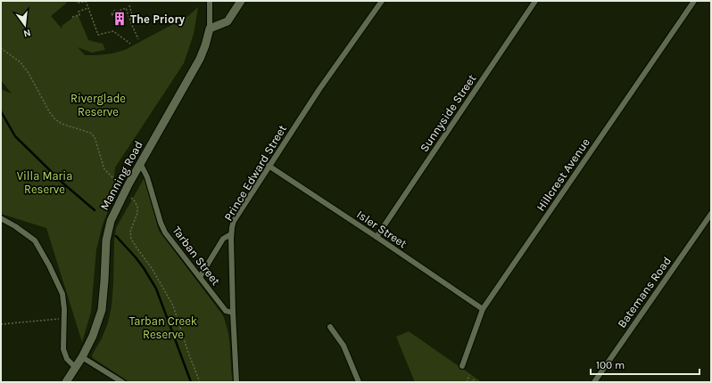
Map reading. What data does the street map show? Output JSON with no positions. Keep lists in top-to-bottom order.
{
  "streets": {
    "street": [
      "Sunnyside Street",
      "Prince Edward Street",
      "Hillcrest Avenue",
      "Manning Road",
      "Isler Street",
      "Tarban Street",
      "Batemans Road"
    ]
  },
  "crossings": [
    ["Sunnyside Street", "Isler Street"],
    ["Prince Edward Street", "Isler Street"],
    ["Prince Edward Street", "Tarban Street"],
    ["Hillcrest Avenue", "Isler Street"],
    ["Manning Road", "Tarban Street"]
  ],
  "parks": ["Riverglade Reserve", "Villa Maria Reserve", "Tarban Creek Reserve"],
  "places": {
    "building": ["The Priory"]
  },
  "scale_bar": "100 m",
  "north": "bottom"
}
